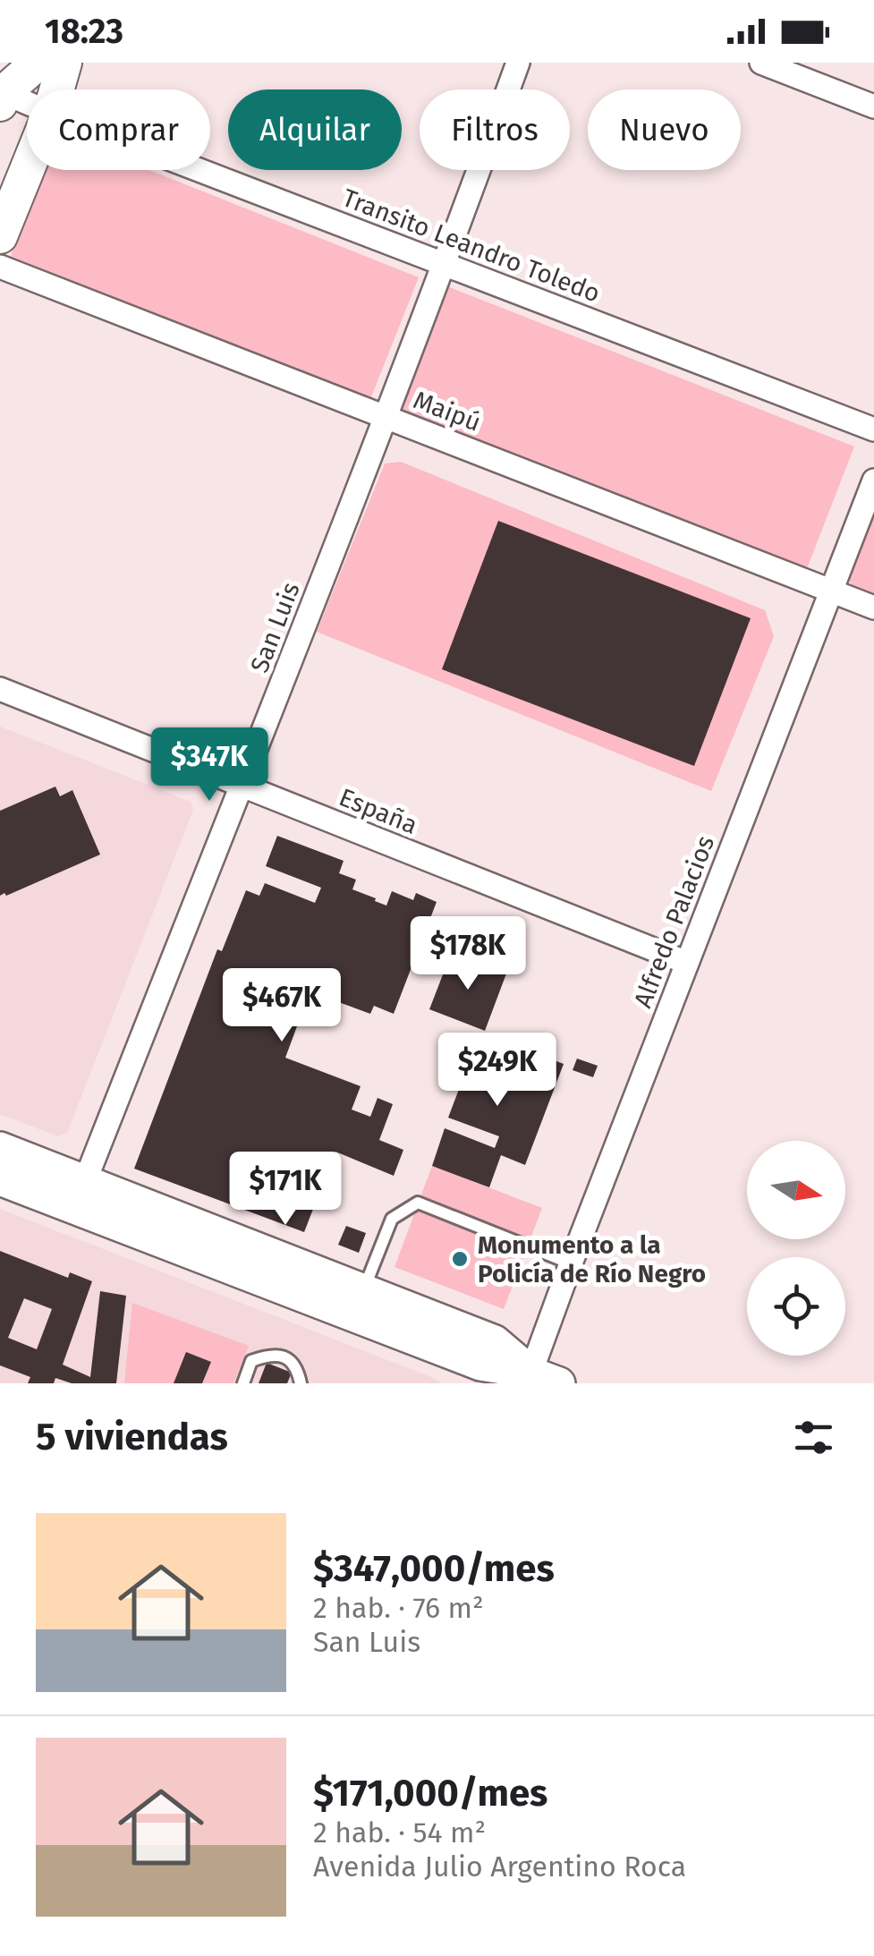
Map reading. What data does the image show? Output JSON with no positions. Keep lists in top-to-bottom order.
{
  "streets": {
    "street": [
      "Transito Leandro Toledo",
      "Maipú",
      "San Luis",
      "España",
      "Alfredo Palacios"
    ]
  },
  "crossings": [
    ["Transito Leandro Toledo", "San Luis"],
    ["Maipú", "San Luis"],
    ["Maipú", "Alfredo Palacios"],
    ["San Luis", "España"],
    ["España", "Alfredo Palacios"]
  ],
  "places": ["Monumento a la Policía de Río Negro"],
  "north": "right",
  "page": {
    "status": "18:23",
    "chip": [
      "Comprar",
      "Alquilar",
      "Filtros",
      "Nuevo"
    ],
    "price": [
      "$347K",
      "$178K",
      "$467K",
      "$249K",
      "$171K"
    ],
    "heading": "5 viviendas",
    "list": [
      {
        "name": "$347,000/mes",
        "note": "2 hab. · 76 m² · San Luis"
      },
      {
        "name": "$171,000/mes",
        "note": "2 hab. · 54 m² · Avenida Julio Argentino Roca"
      }
    ]
  }
}
